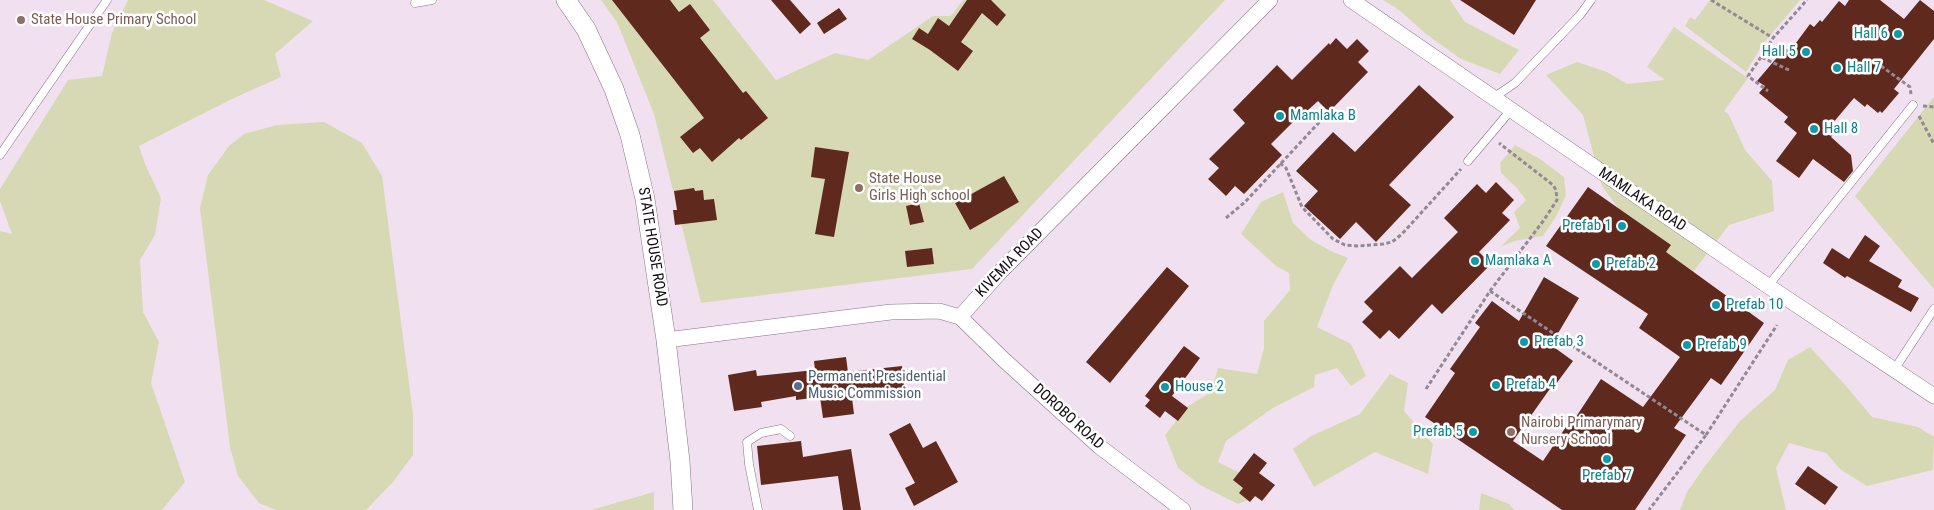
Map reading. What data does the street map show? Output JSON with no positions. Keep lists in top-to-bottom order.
{
  "streets": {
    "street": [
      "MAMLAKA ROAD",
      "STATE HOUSE ROAD",
      "KIVEMIA ROAD",
      "DOROBO ROAD"
    ]
  },
  "crossings": [
    ["KIVEMIA ROAD", "DOROBO ROAD"]
  ],
  "places": [
    "State House Primary School",
    "Hall 6",
    "Hall 5",
    "Hall 7",
    "Mamlaka B",
    "Hall 8",
    "State House Girls High school",
    "Prefab 1",
    "Mamlaka A",
    "Prefab 2",
    "Prefab 10",
    "Prefab 3",
    "Prefab 9",
    "Prefab 4",
    "Permanent Presidential Music Commission",
    "House 2",
    "Prefab 5",
    "Nairobi Primarymary Nursery School",
    "Prefab 7"
  ]
}
